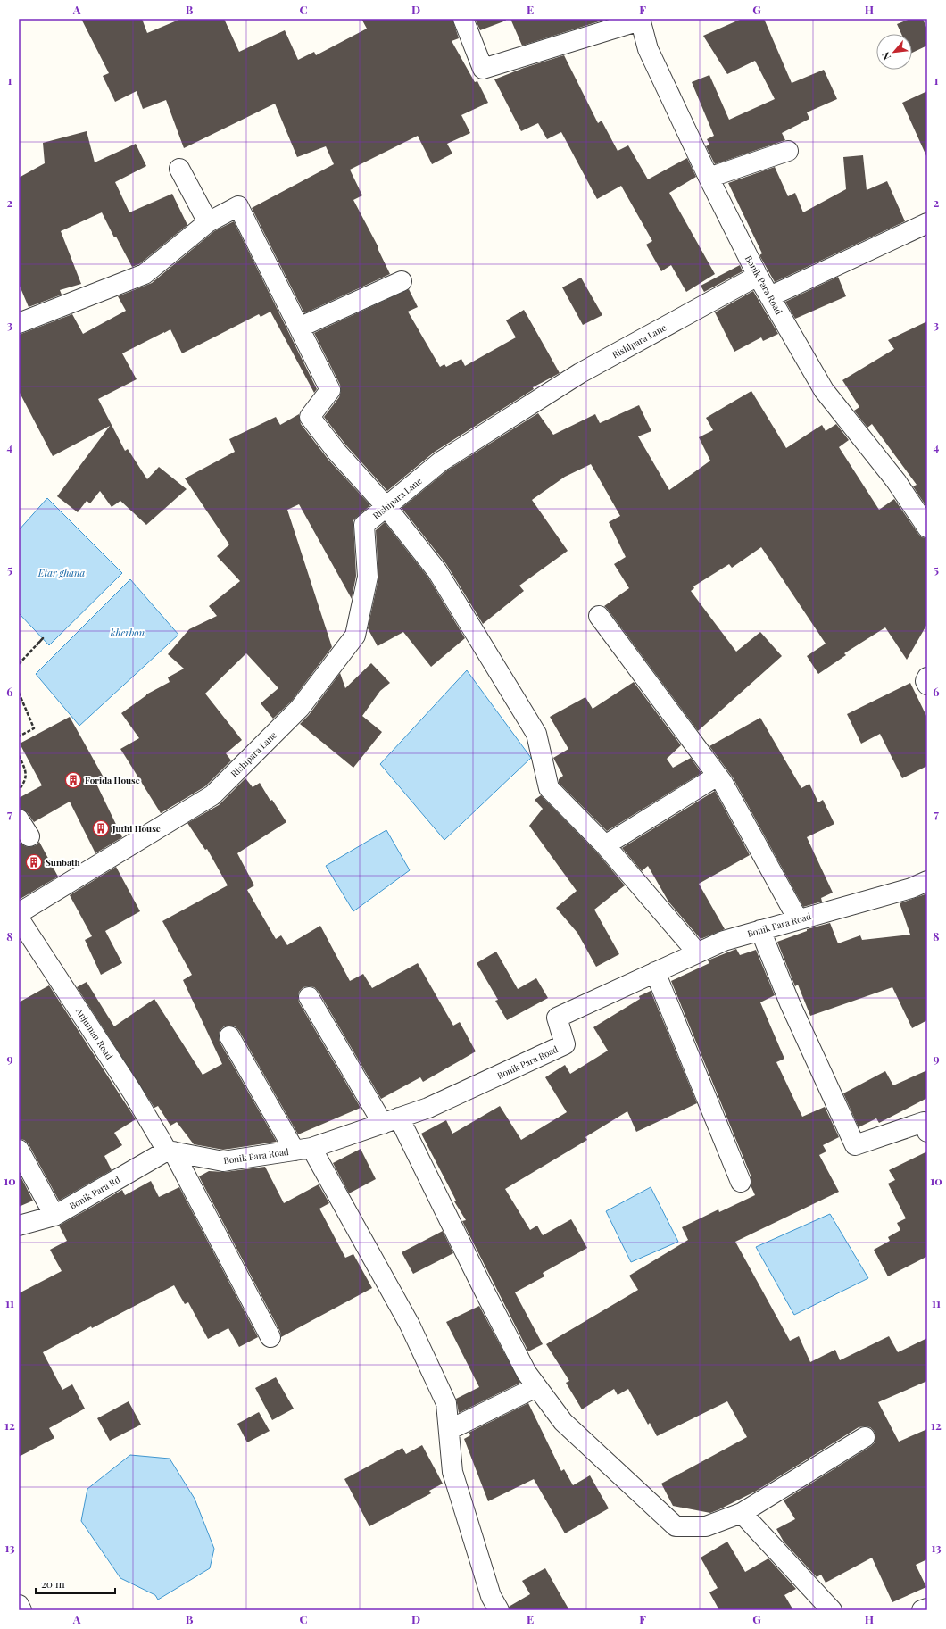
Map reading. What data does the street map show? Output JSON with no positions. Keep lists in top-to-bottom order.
{
  "streets": {
    "street": [
      "Bonik Para Road",
      "Rishipara Lane",
      "Anjuman Road",
      "Bonik Para Rd"
    ]
  },
  "crossings": [
    ["Bonik Para Road", "Rishipara Lane"],
    ["Bonik Para Road", "Anjuman Road"],
    ["Bonik Para Road", "Bonik Para Rd"],
    ["Anjuman Road", "Bonik Para Rd"]
  ],
  "water": ["Etar ghana", "kherbon"],
  "places": {
    "building": ["Forida House", "Juthi House", "Sunbath"]
  },
  "scale_bar": "20 m",
  "north": "bottom left",
  "grid": {
    "columns": [
      "A",
      "B",
      "C",
      "D",
      "E",
      "F",
      "G",
      "H"
    ],
    "rows": [
      "1",
      "2",
      "3",
      "4",
      "5",
      "6",
      "7",
      "8",
      "9",
      "10",
      "11",
      "12",
      "13"
    ]
  }
}
